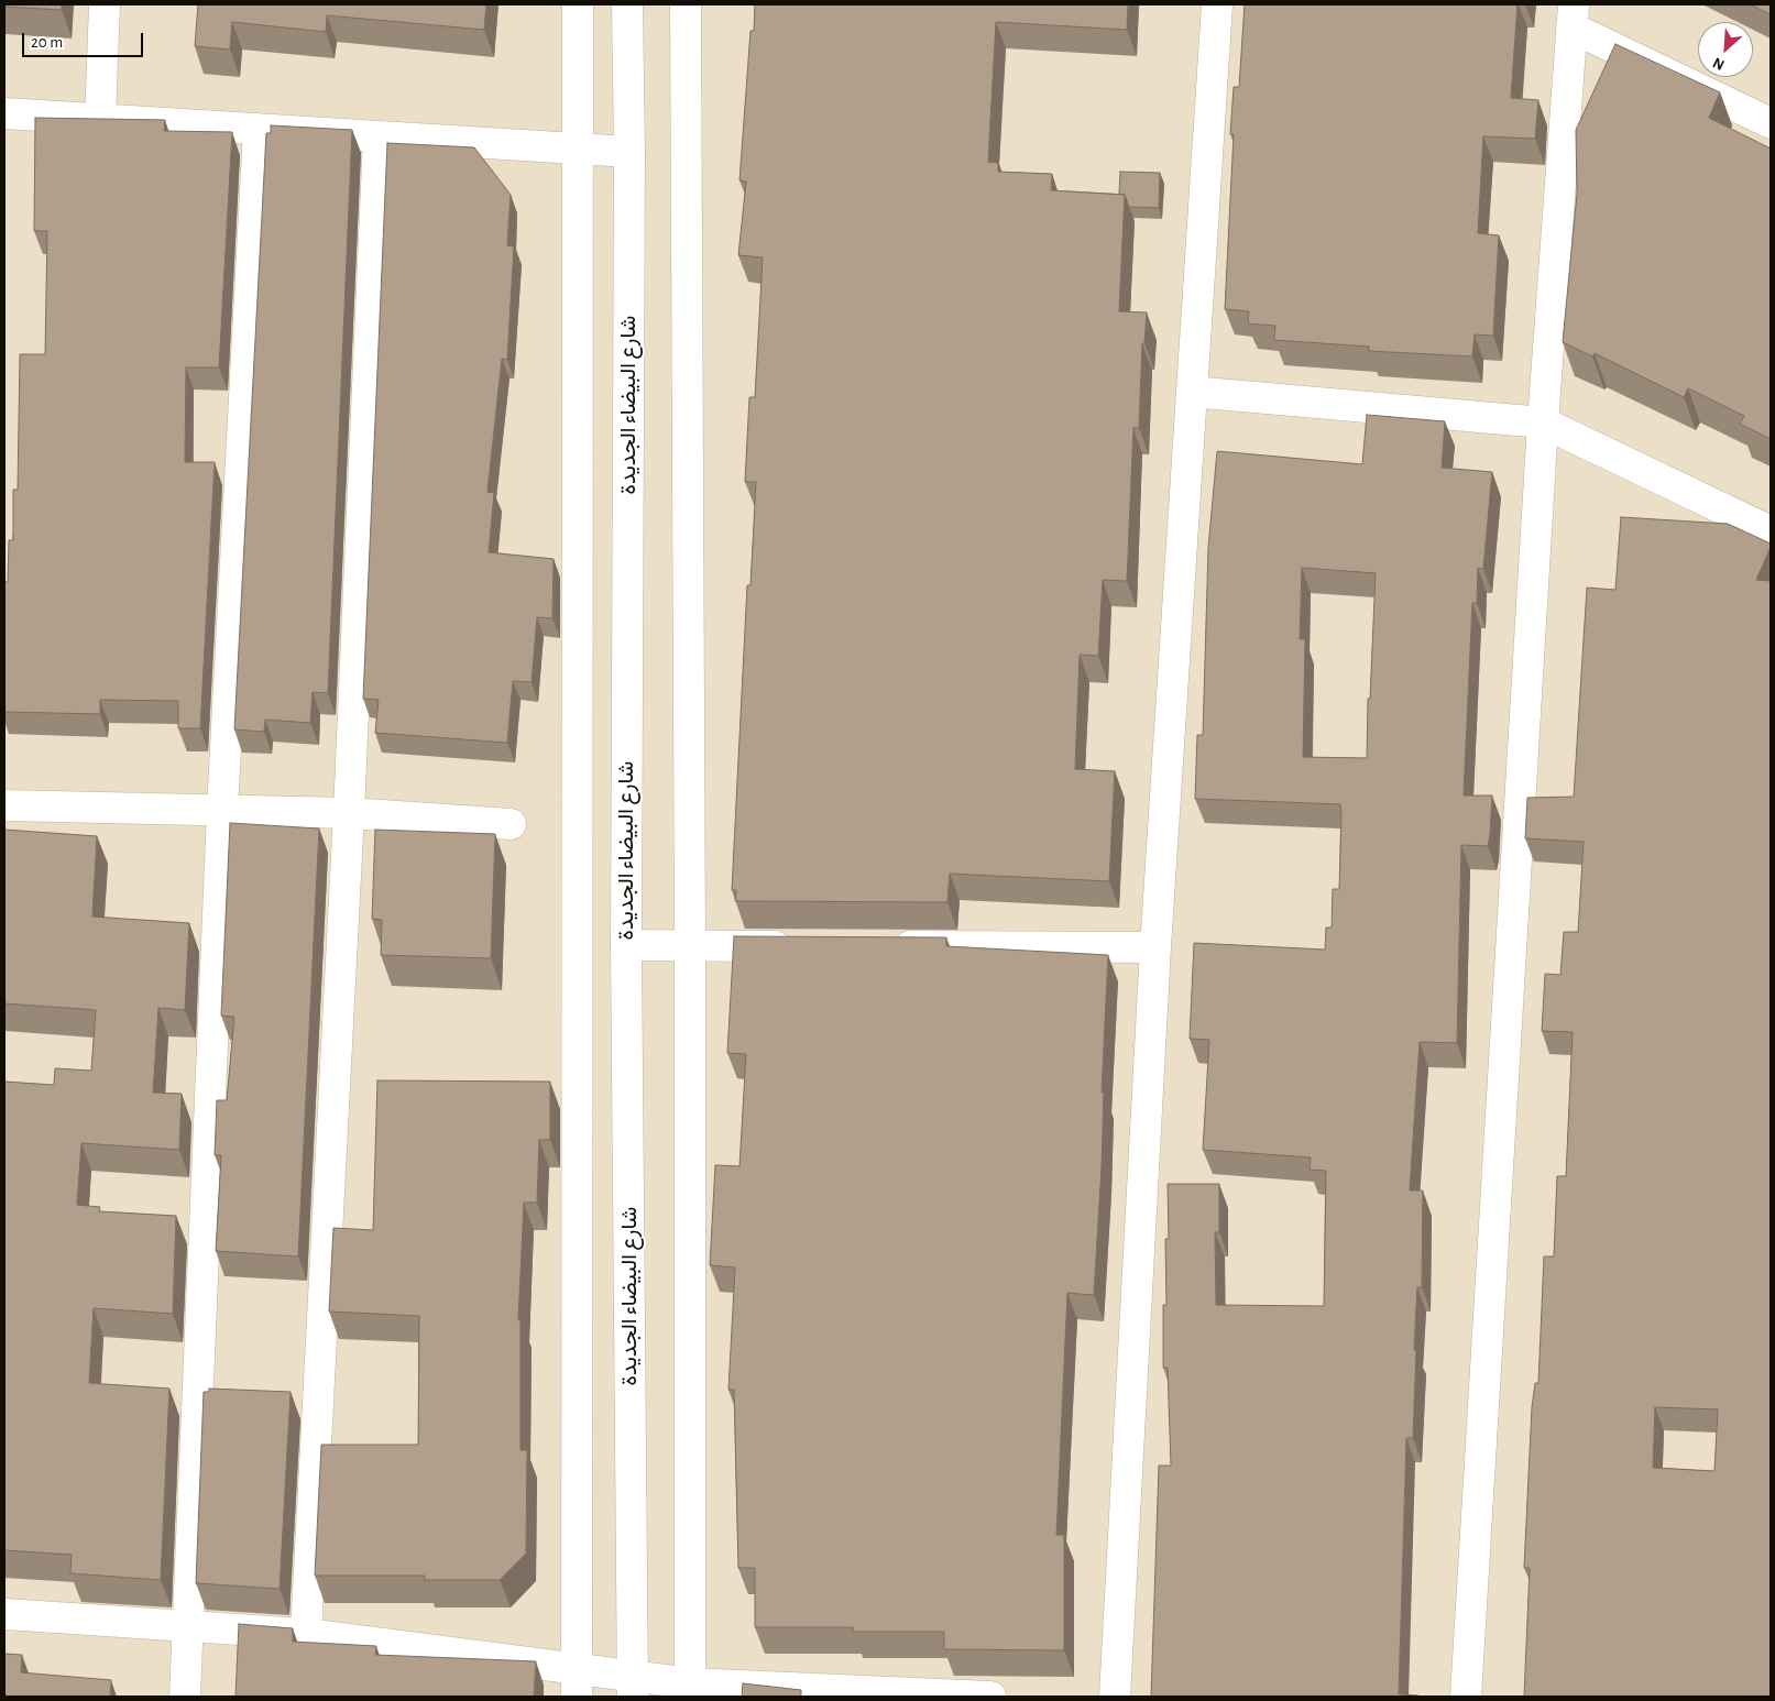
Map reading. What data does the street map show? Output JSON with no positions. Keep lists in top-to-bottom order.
{
  "streets": {
    "street": ["شارع البيضاء الجديدة"]
  },
  "scale_bar": "20 m",
  "north": "bottom left"
}
